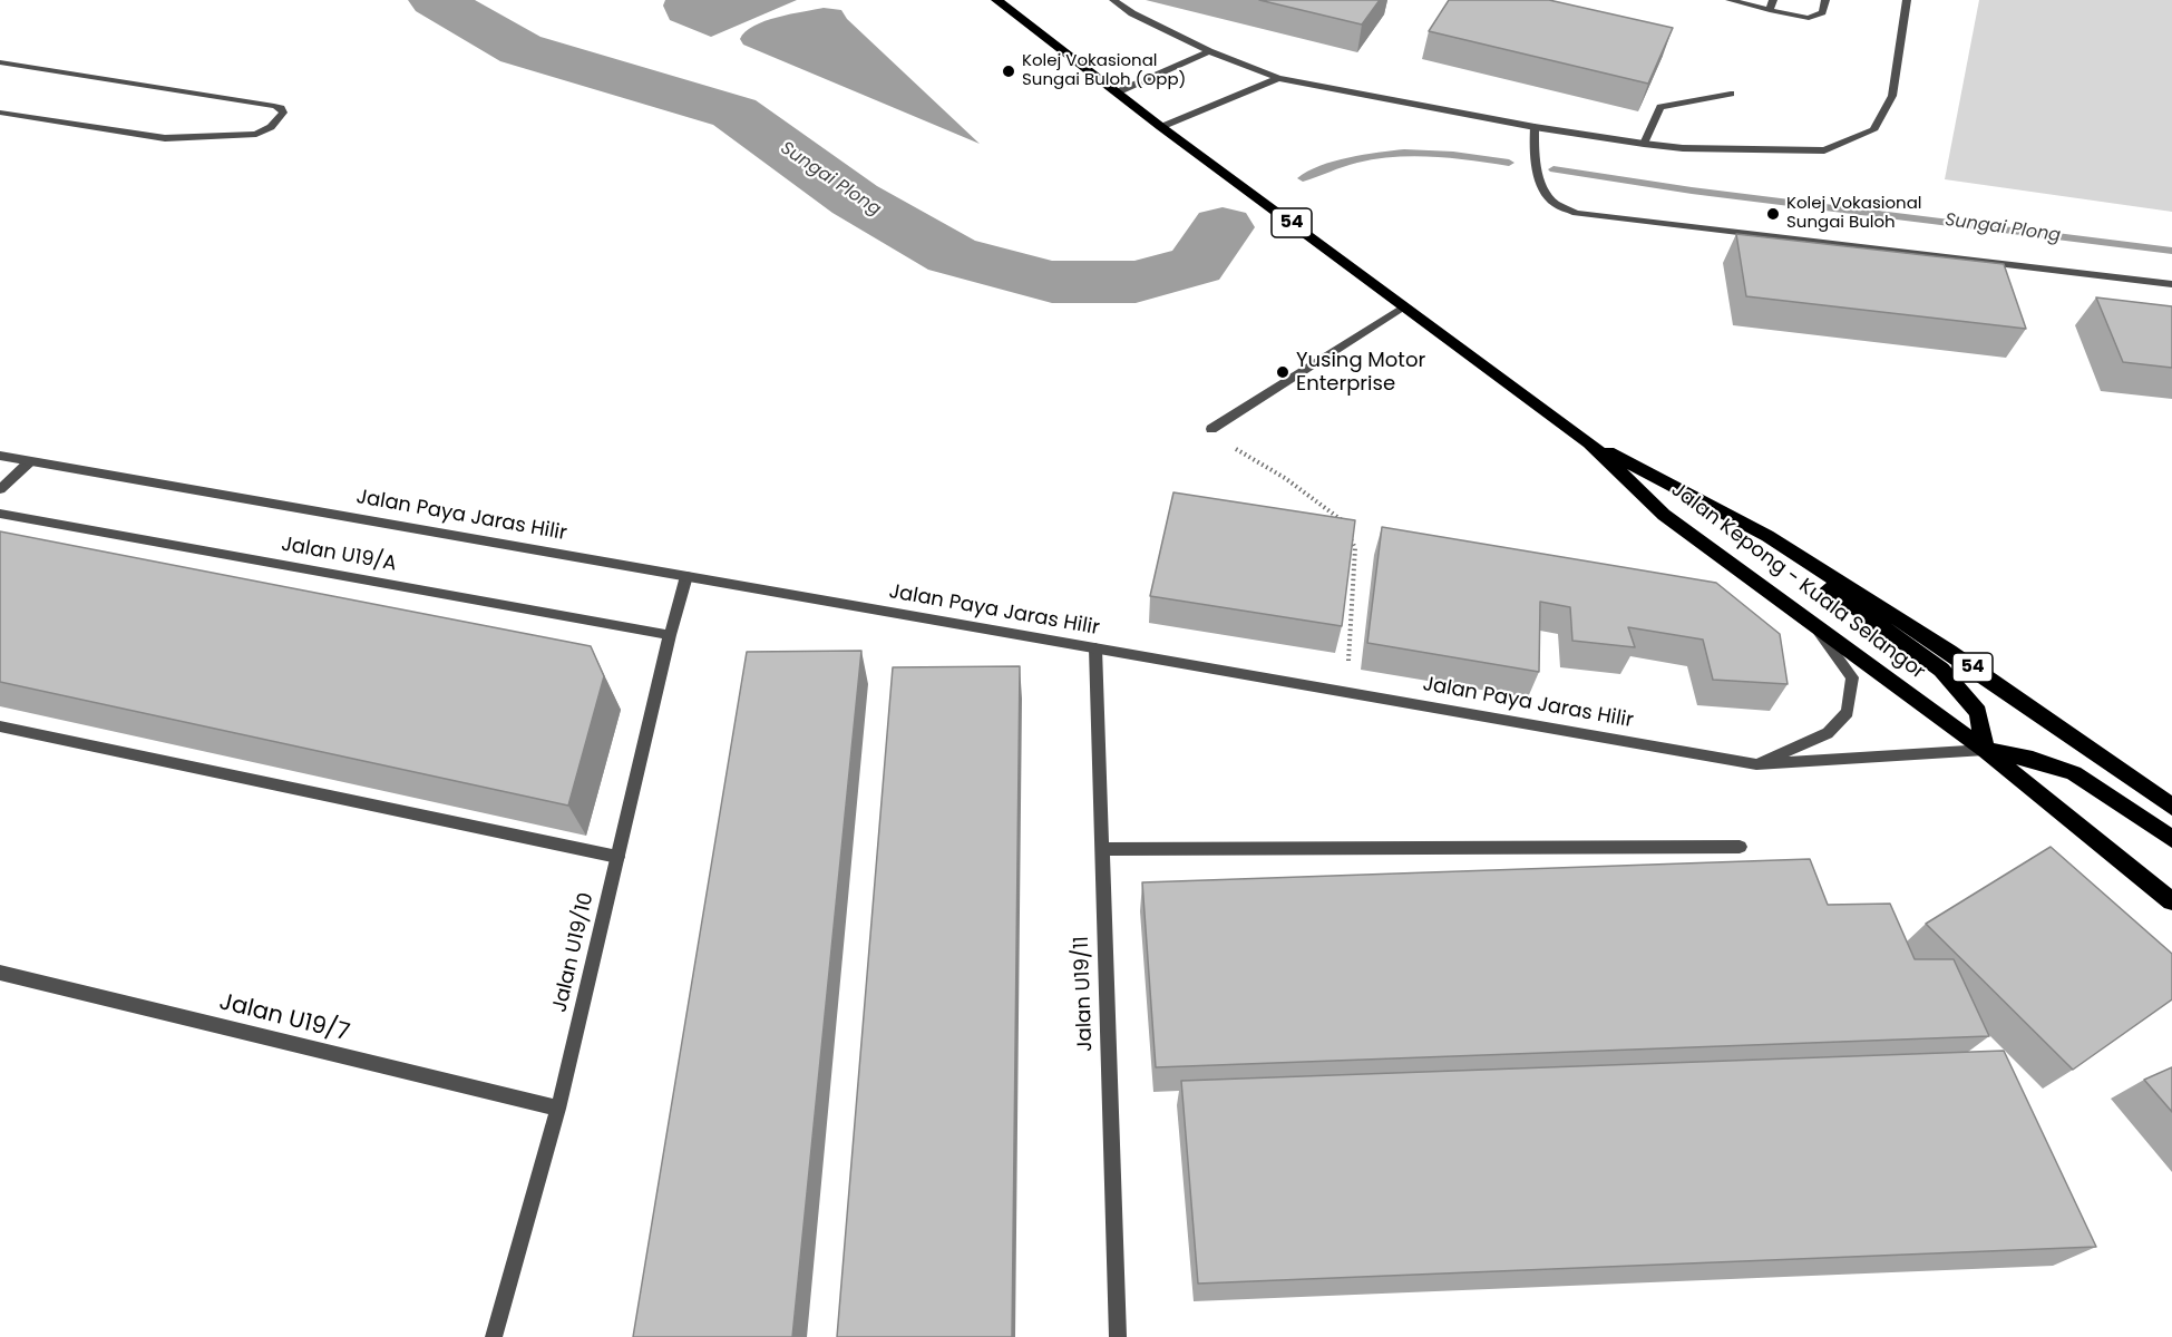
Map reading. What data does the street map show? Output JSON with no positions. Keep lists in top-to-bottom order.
{
  "streets": {
    "highway": ["54", "Jalan Kepong - Kuala Selangor"],
    "street": [
      "Jalan Paya Jaras Hilir",
      "Jalan U19/A",
      "Jalan U19/10",
      "Jalan U19/11",
      "Jalan U19/7"
    ]
  },
  "crossings": [
    ["Jalan Paya Jaras Hilir", "Jalan Kepong - Kuala Selangor"],
    ["Jalan Paya Jaras Hilir", "Jalan U19/10"],
    ["Jalan Paya Jaras Hilir", "Jalan U19/11"],
    ["Jalan U19/A", "Jalan U19/10"],
    ["Jalan U19/10", "Jalan U19/7"]
  ],
  "water": ["Sungai Plong"],
  "places": ["Kolej Vokasional Sungai Buloh (Opp)", "Kolej Vokasional Sungai Buloh", "Yusing Motor Enterprise"]
}
